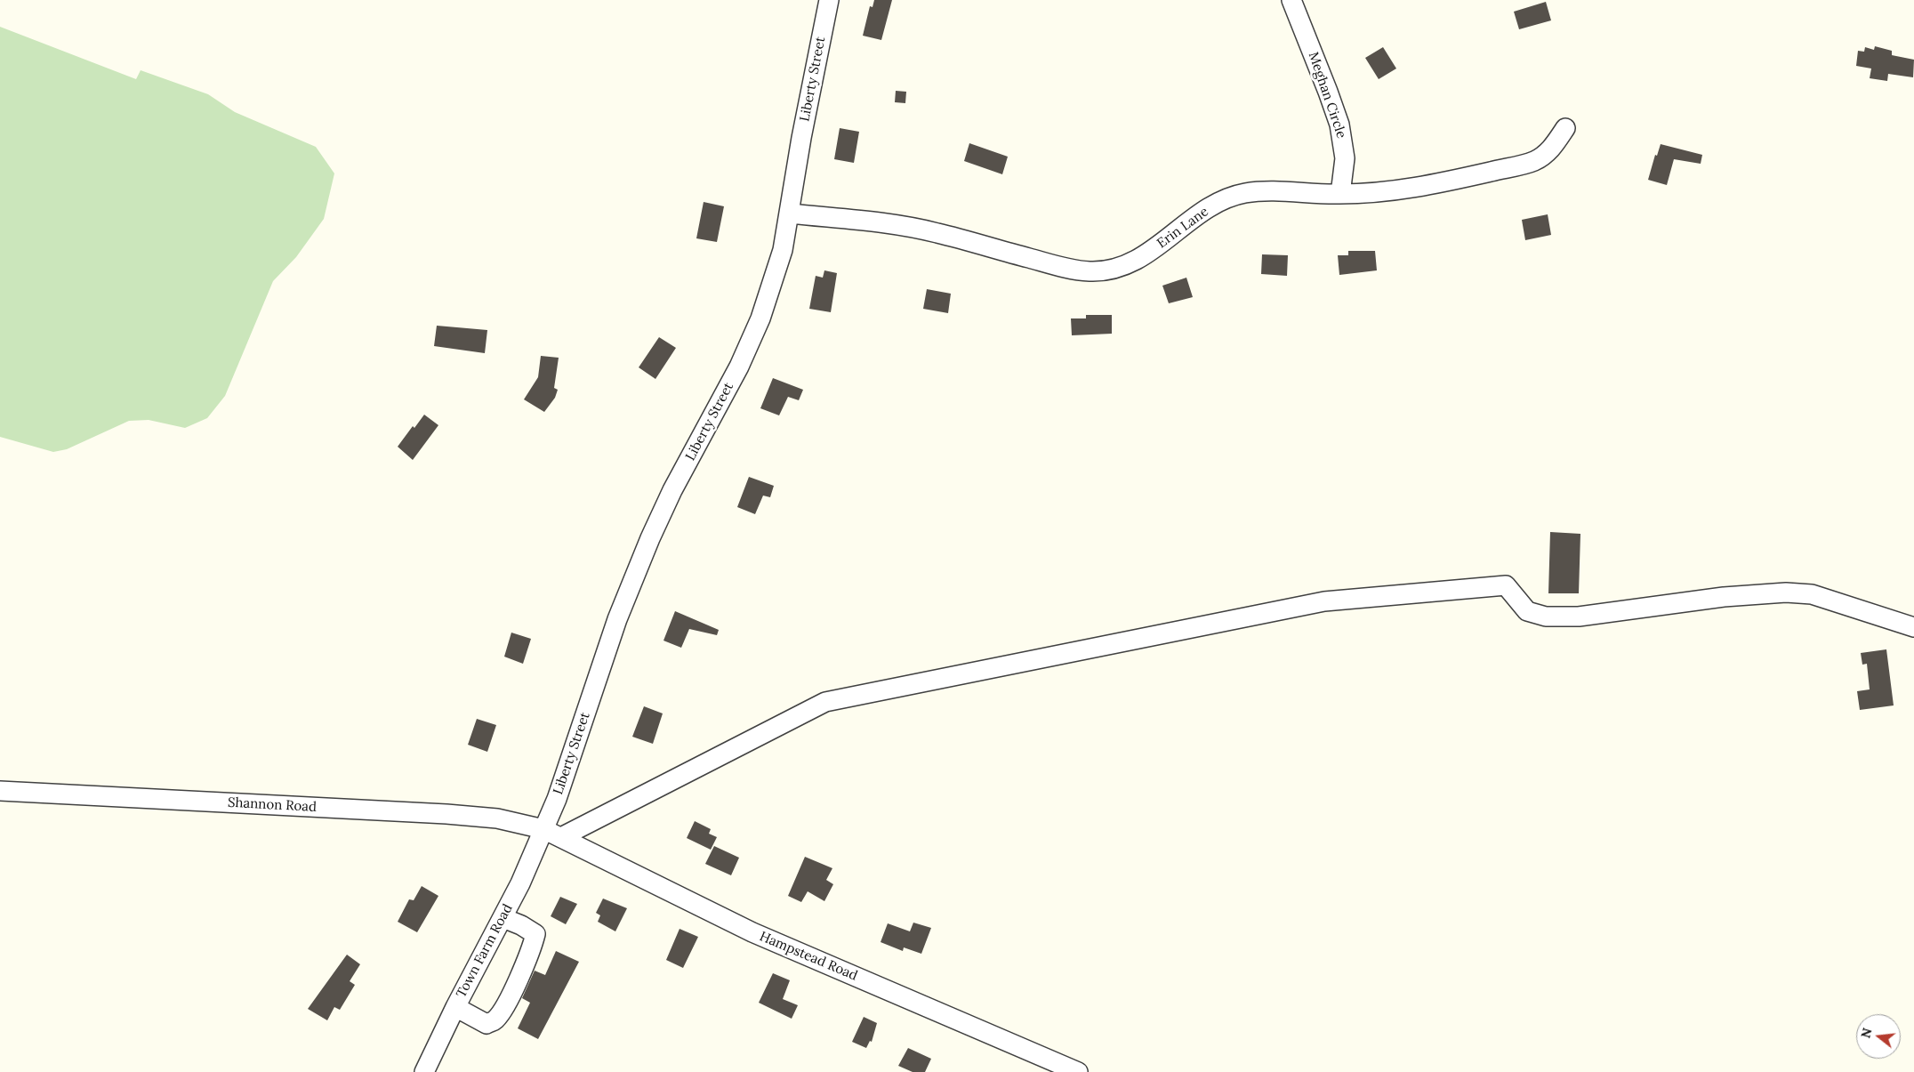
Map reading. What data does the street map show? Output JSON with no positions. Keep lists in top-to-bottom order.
{
  "streets": {
    "street": [
      "Liberty Street",
      "Meghan Circle",
      "Erin Lane",
      "Shannon Road",
      "Town Farm Road",
      "Hampstead Road"
    ]
  },
  "crossings": [
    ["Liberty Street", "Erin Lane"],
    ["Liberty Street", "Shannon Road"],
    ["Liberty Street", "Town Farm Road"],
    ["Liberty Street", "Hampstead Road"],
    ["Meghan Circle", "Erin Lane"],
    ["Shannon Road", "Town Farm Road"],
    ["Shannon Road", "Hampstead Road"],
    ["Town Farm Road", "Hampstead Road"]
  ],
  "north": "left"
}
